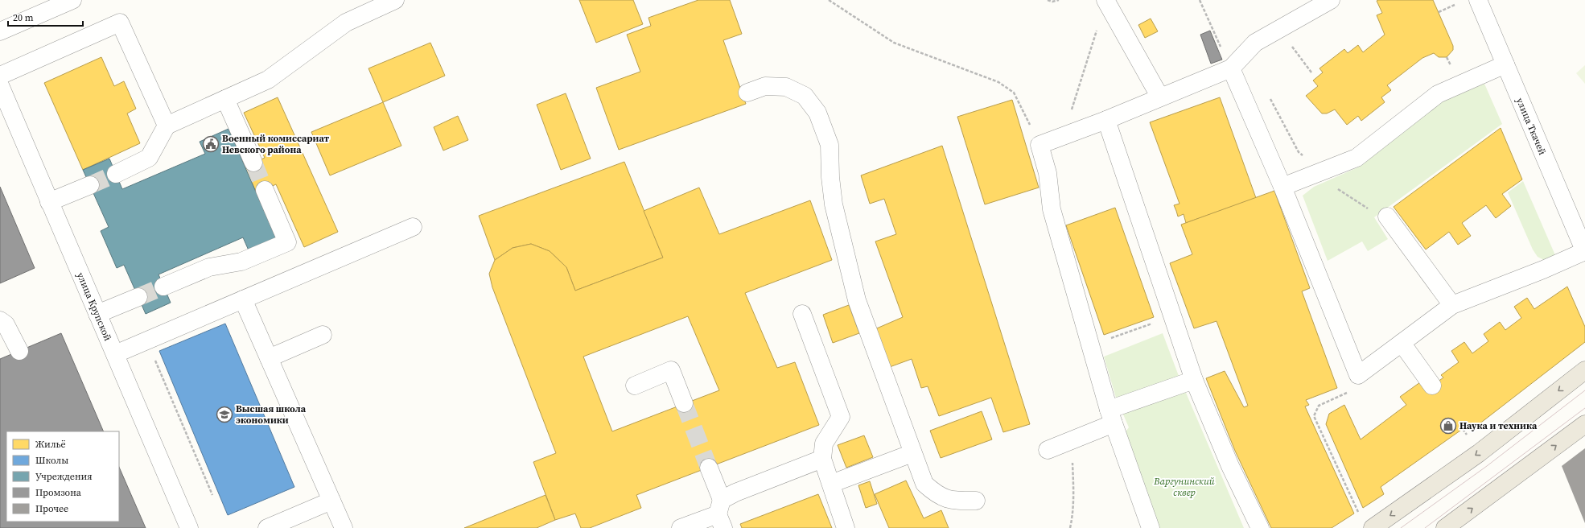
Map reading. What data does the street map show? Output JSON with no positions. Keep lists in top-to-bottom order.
{
  "streets": {
    "street": ["улица Ткачей", "улица Крупской"]
  },
  "parks": ["Варгунинский сквер"],
  "places": {
    "public building": ["Военный комиссариат Невского района"],
    "school or university": ["Высшая школа экономики"],
    "shop": ["Наука и техника"]
  },
  "legend": [
    "Жильё",
    "Школы",
    "Учреждения",
    "Промзона",
    "Прочее"
  ],
  "scale_bar": "20 m"
}
